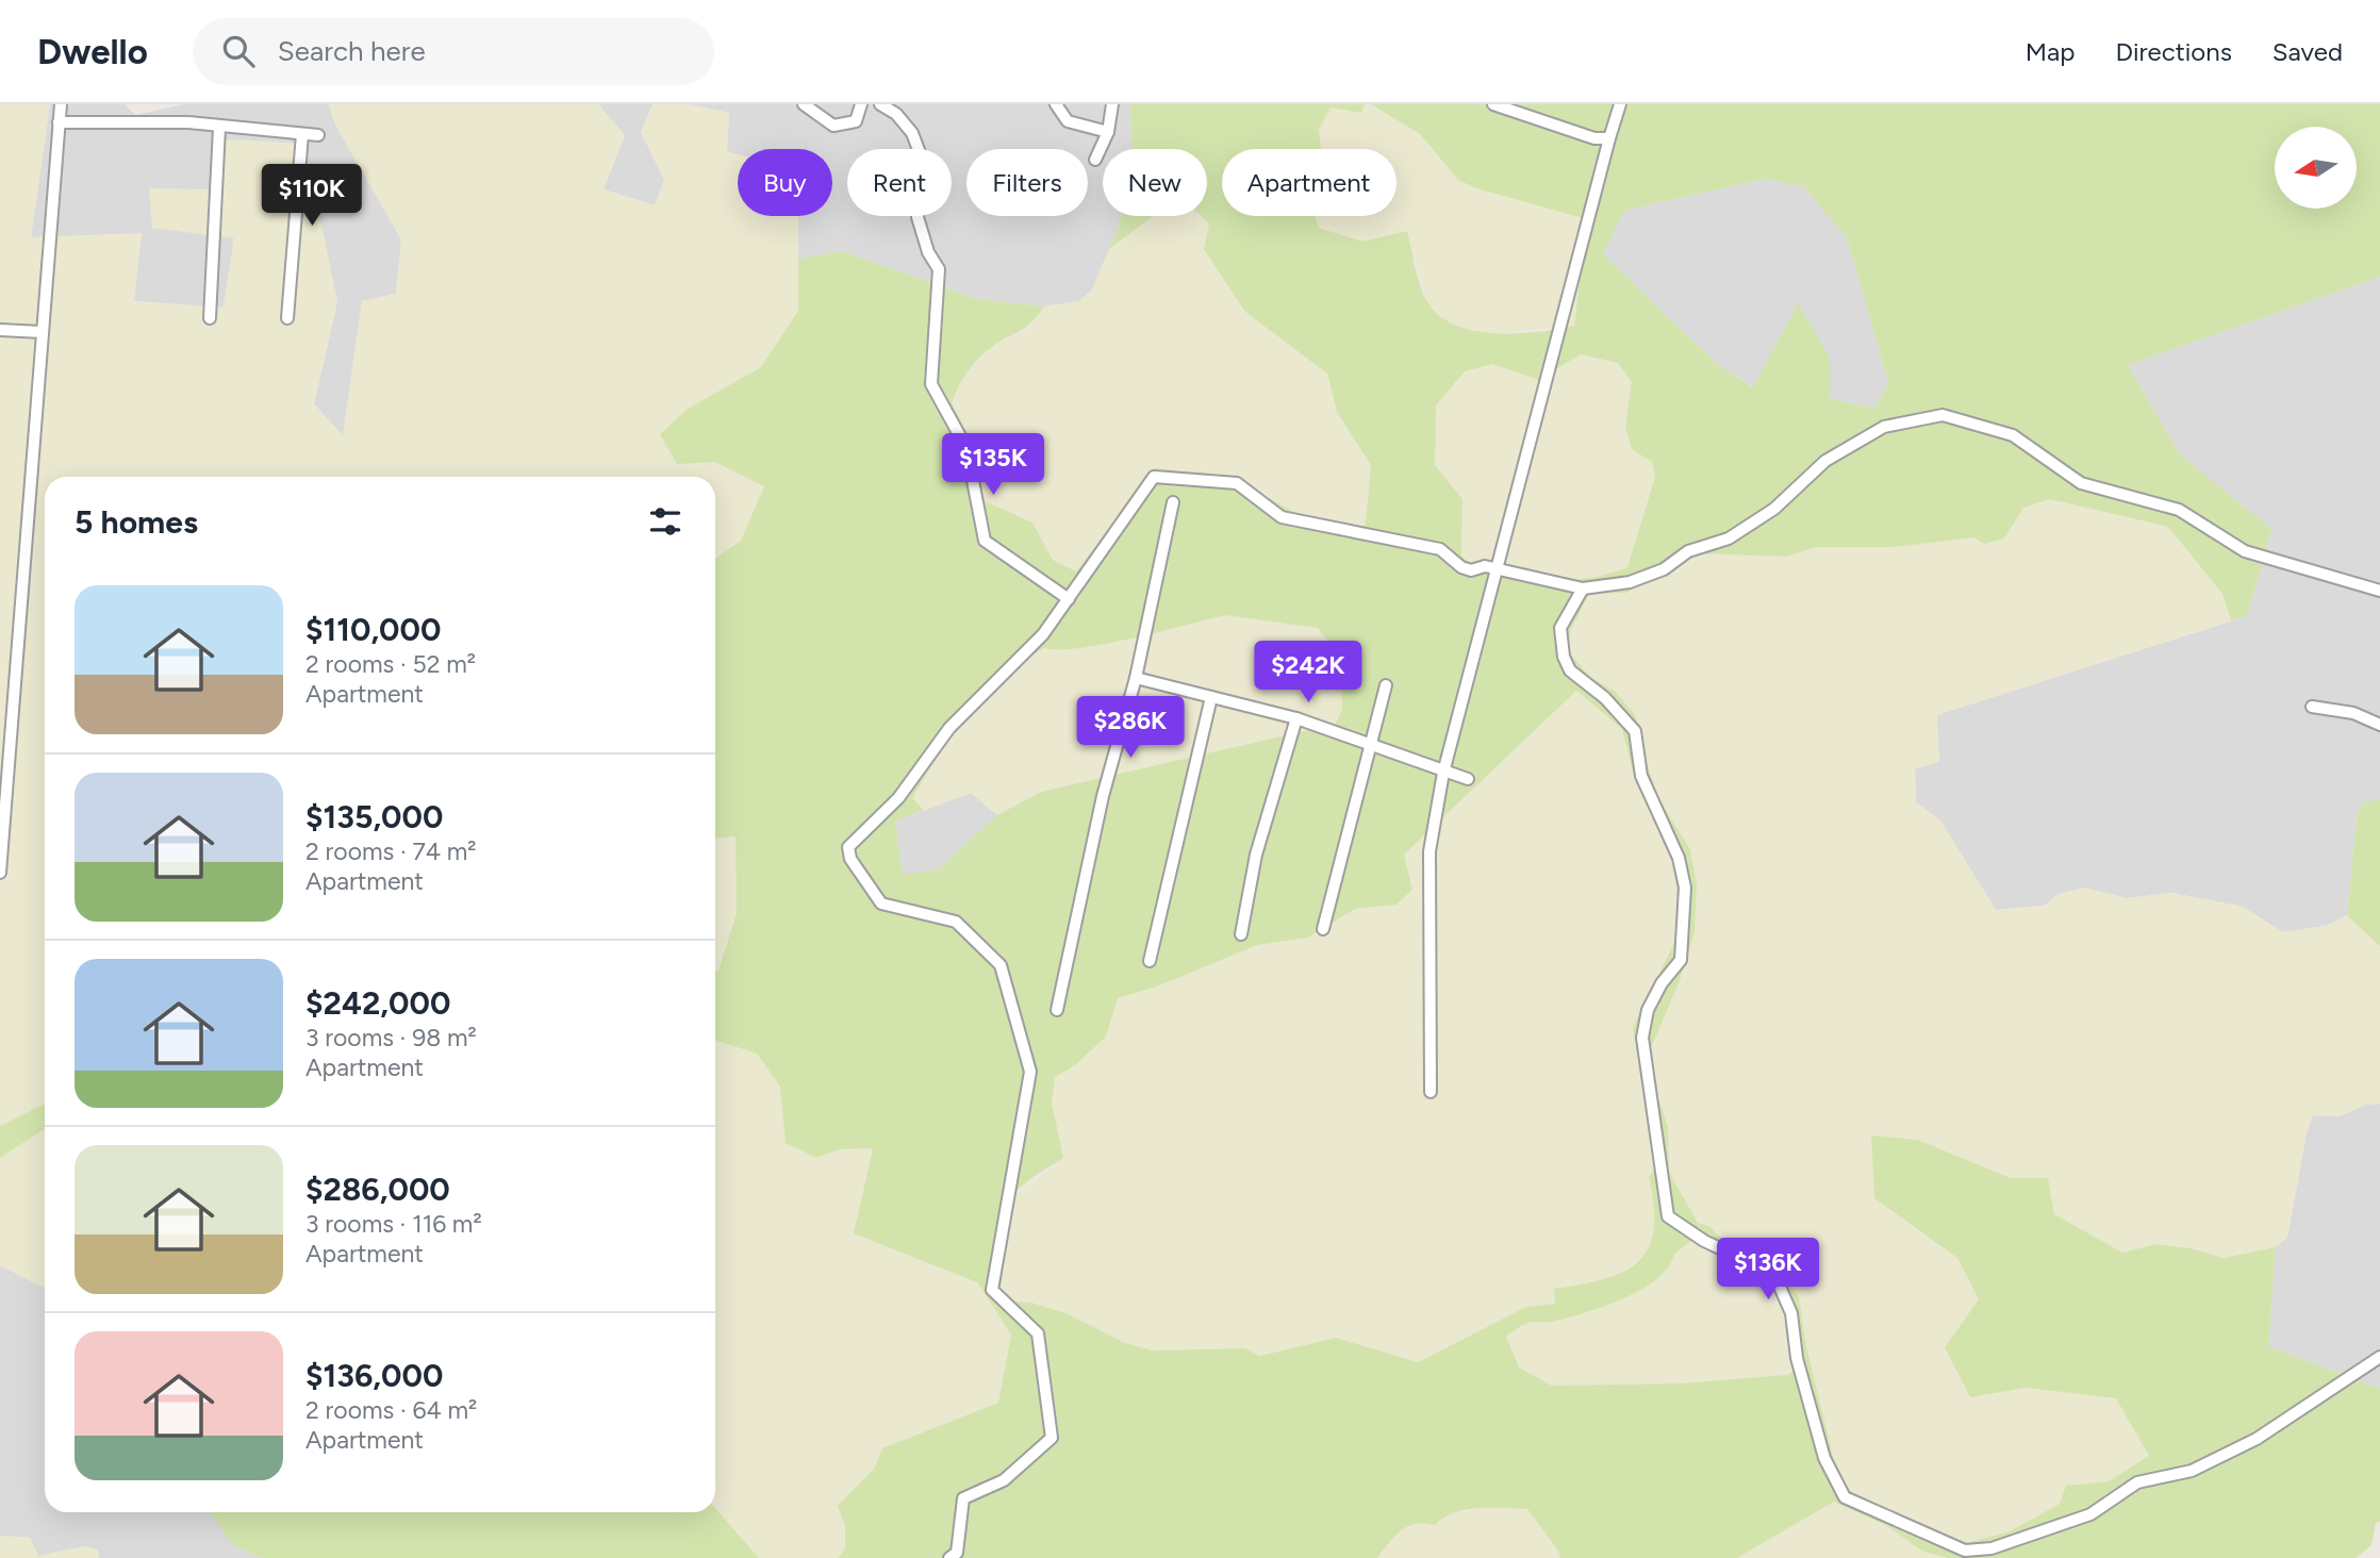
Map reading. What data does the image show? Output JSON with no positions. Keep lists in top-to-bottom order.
{
  "north": "left",
  "page": {
    "header": "Dwello",
    "search": "Search here",
    "nav": ["Map", "Directions", "Saved"],
    "chip": [
      "Buy",
      "Rent",
      "Filters",
      "New",
      "Apartment"
    ],
    "price": [
      "$110K",
      "$135K",
      "$242K",
      "$286K",
      "$136K"
    ],
    "heading": "5 homes",
    "list": [
      {
        "name": "$110,000",
        "note": "2 rooms · 52 m² · Apartment"
      },
      {
        "name": "$135,000",
        "note": "2 rooms · 74 m² · Apartment"
      },
      {
        "name": "$242,000",
        "note": "3 rooms · 98 m² · Apartment"
      },
      {
        "name": "$286,000",
        "note": "3 rooms · 116 m² · Apartment"
      },
      {
        "name": "$136,000",
        "note": "2 rooms · 64 m² · Apartment"
      }
    ]
  }
}
